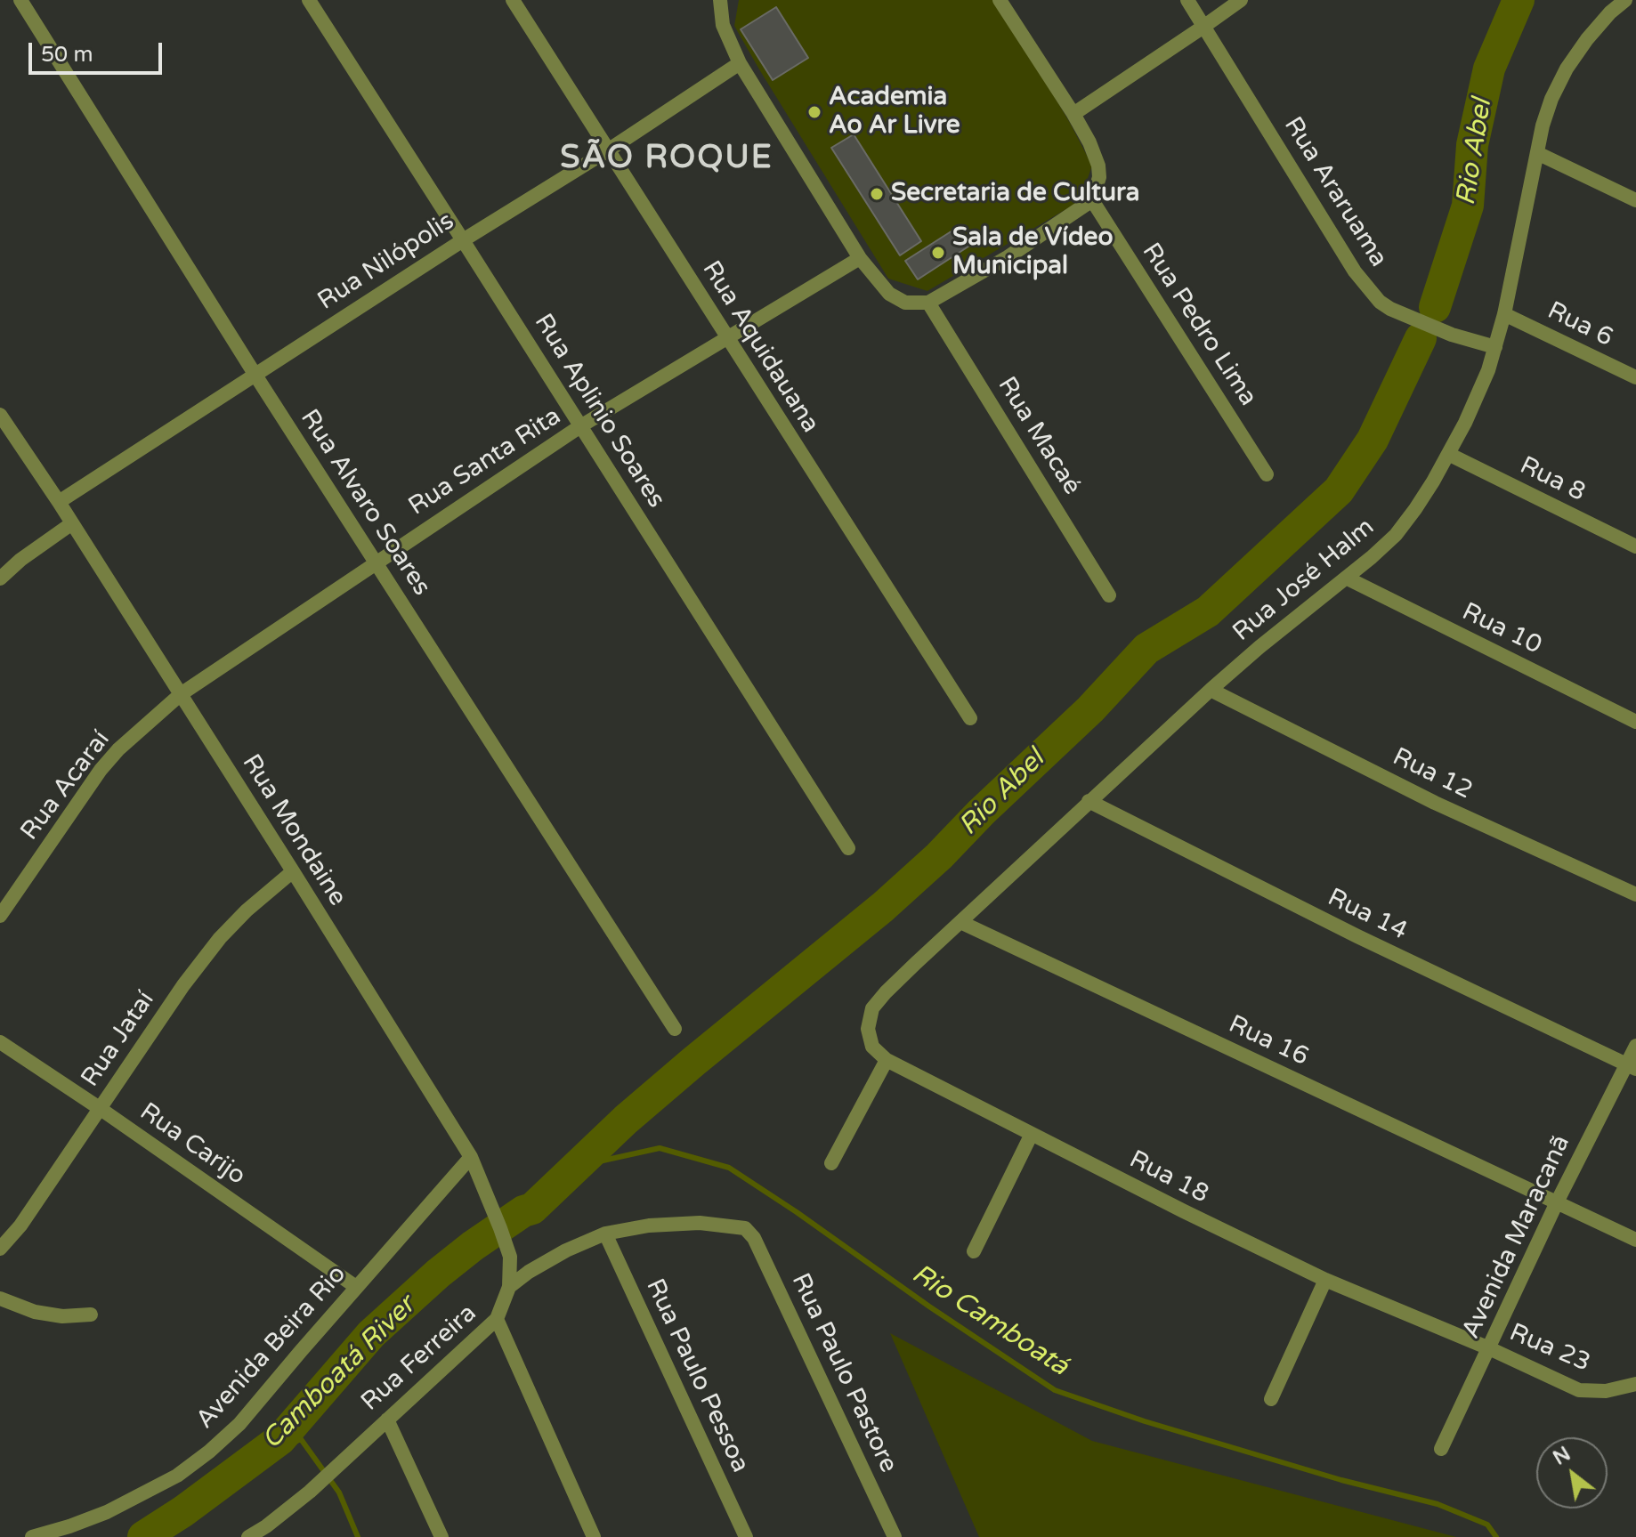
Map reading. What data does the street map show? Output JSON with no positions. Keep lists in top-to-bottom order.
{
  "streets": {
    "street": [
      "Rua Araruama",
      "Rua Nilópolis",
      "Rua Pedro Lima",
      "Rua 6",
      "Rua Aquidauana",
      "Rua Aplinio Soares",
      "Rua Macaé",
      "Rua Santa Rita",
      "Rua 8",
      "Rua Alvaro Soares",
      "Rua José Halm",
      "Rua 10",
      "Rua 12",
      "Rua Acaraí",
      "Rua Mondaine",
      "Rua 14",
      "Rua Jataí",
      "Rua 16",
      "Rua Carijo",
      "Rua 18",
      "Avenida Maracanã",
      "Avenida Beira Rio",
      "Rua 23",
      "Rua Ferreira",
      "Rua Paulo Pastore",
      "Rua Paulo Pessoa"
    ]
  },
  "crossings": [
    ["Rua Araruama", "Rua José Halm"],
    ["Rua Nilópolis", "Rua Aquidauana"],
    ["Rua Nilópolis", "Rua Aplinio Soares"],
    ["Rua Nilópolis", "Rua Alvaro Soares"],
    ["Rua Nilópolis", "Rua Mondaine"],
    ["Rua 6", "Rua José Halm"],
    ["Rua Aquidauana", "Rua Santa Rita"],
    ["Rua Aplinio Soares", "Rua Santa Rita"],
    ["Rua Santa Rita", "Rua Alvaro Soares"],
    ["Rua Santa Rita", "Rua Acaraí"],
    ["Rua Santa Rita", "Rua Mondaine"],
    ["Rua 8", "Rua José Halm"],
    ["Rua José Halm", "Rua 10"],
    ["Rua José Halm", "Rua 12"],
    ["Rua José Halm", "Rua 14"],
    ["Rua José Halm", "Rua 16"],
    ["Rua José Halm", "Rua 18"],
    ["Rua Acaraí", "Rua Mondaine"],
    ["Rua Mondaine", "Rua Jataí"],
    ["Rua Mondaine", "Avenida Beira Rio"],
    ["Rua Mondaine", "Rua Ferreira"],
    ["Rua 14", "Avenida Maracanã"],
    ["Rua Jataí", "Rua Carijo"],
    ["Rua 16", "Avenida Maracanã"],
    ["Rua Carijo", "Avenida Beira Rio"],
    ["Rua 18", "Avenida Maracanã"],
    ["Rua 18", "Rua 23"],
    ["Avenida Maracanã", "Rua 23"],
    ["Rua Paulo Pastore", "Rua Paulo Pessoa"]
  ],
  "districts": ["SÃO ROQUE"],
  "water": ["Rio Abel", "Rio Camboatá", "Camboatá River"],
  "places": ["Academia Ao Ar Livre", "Secretaria de Cultura", "Sala de Vídeo Municipal"],
  "scale_bar": "50 m",
  "north": "top left"
}
